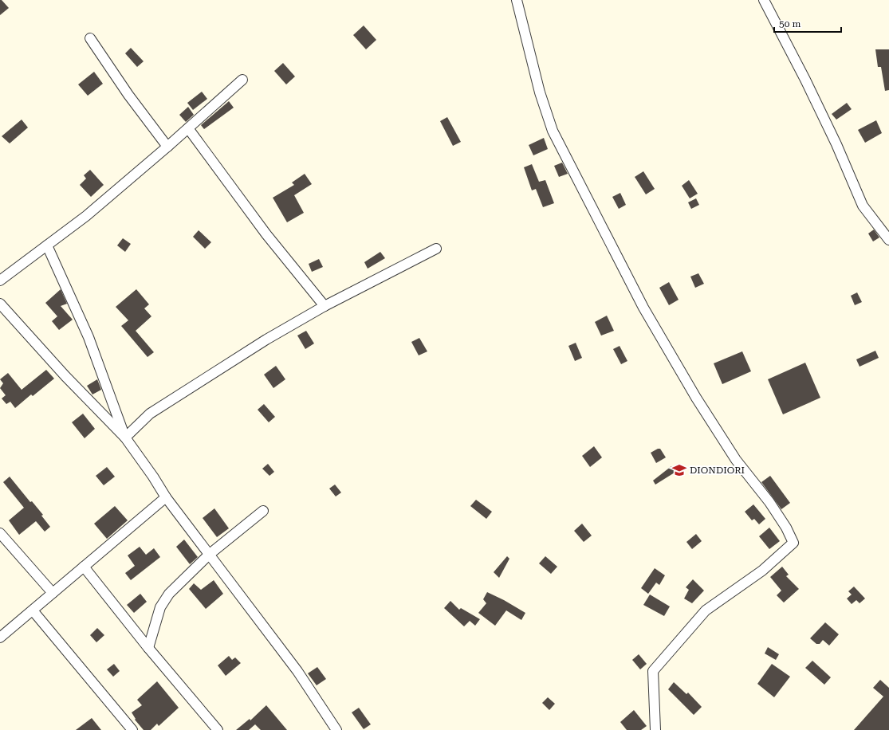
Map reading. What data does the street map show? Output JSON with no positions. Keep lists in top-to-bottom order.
{
  "places": {
    "school or university": ["DIONDIORI"]
  },
  "scale_bar": "50 m"
}
